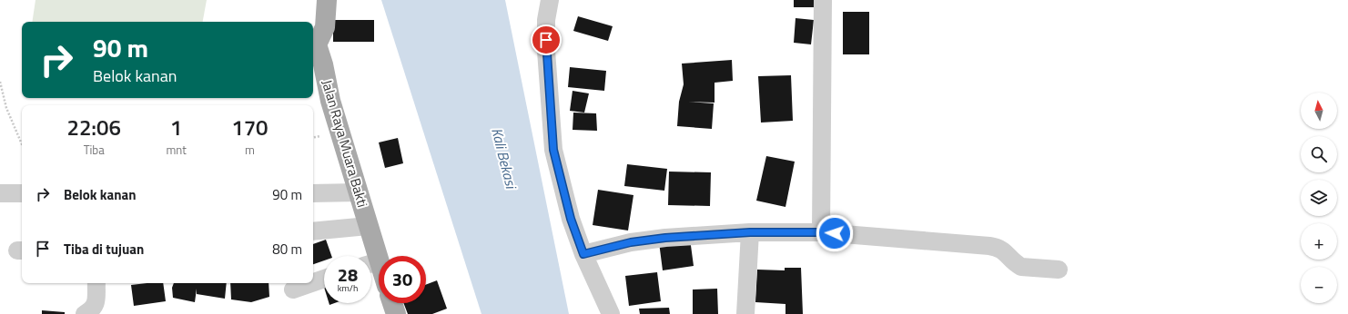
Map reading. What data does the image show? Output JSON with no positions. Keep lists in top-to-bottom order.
{
  "streets": {
    "main road": ["Jalan Raya Muara Bakti"]
  },
  "water": ["Kali Bekasi"],
  "north": "top",
  "page": {
    "turn": ["90 m", "Belok kanan"],
    "map_buttons": ["+", "−"],
    "eta": [
      "22:06",
      "Tiba",
      "1",
      "mnt",
      "170",
      "m"
    ],
    "list": [
      {
        "name": "Belok kanan",
        "value": "90 m"
      },
      {
        "name": "Tiba di tujuan",
        "value": "80 m"
      }
    ],
    "speed": "28 km/h",
    "limit": "30"
  }
}
